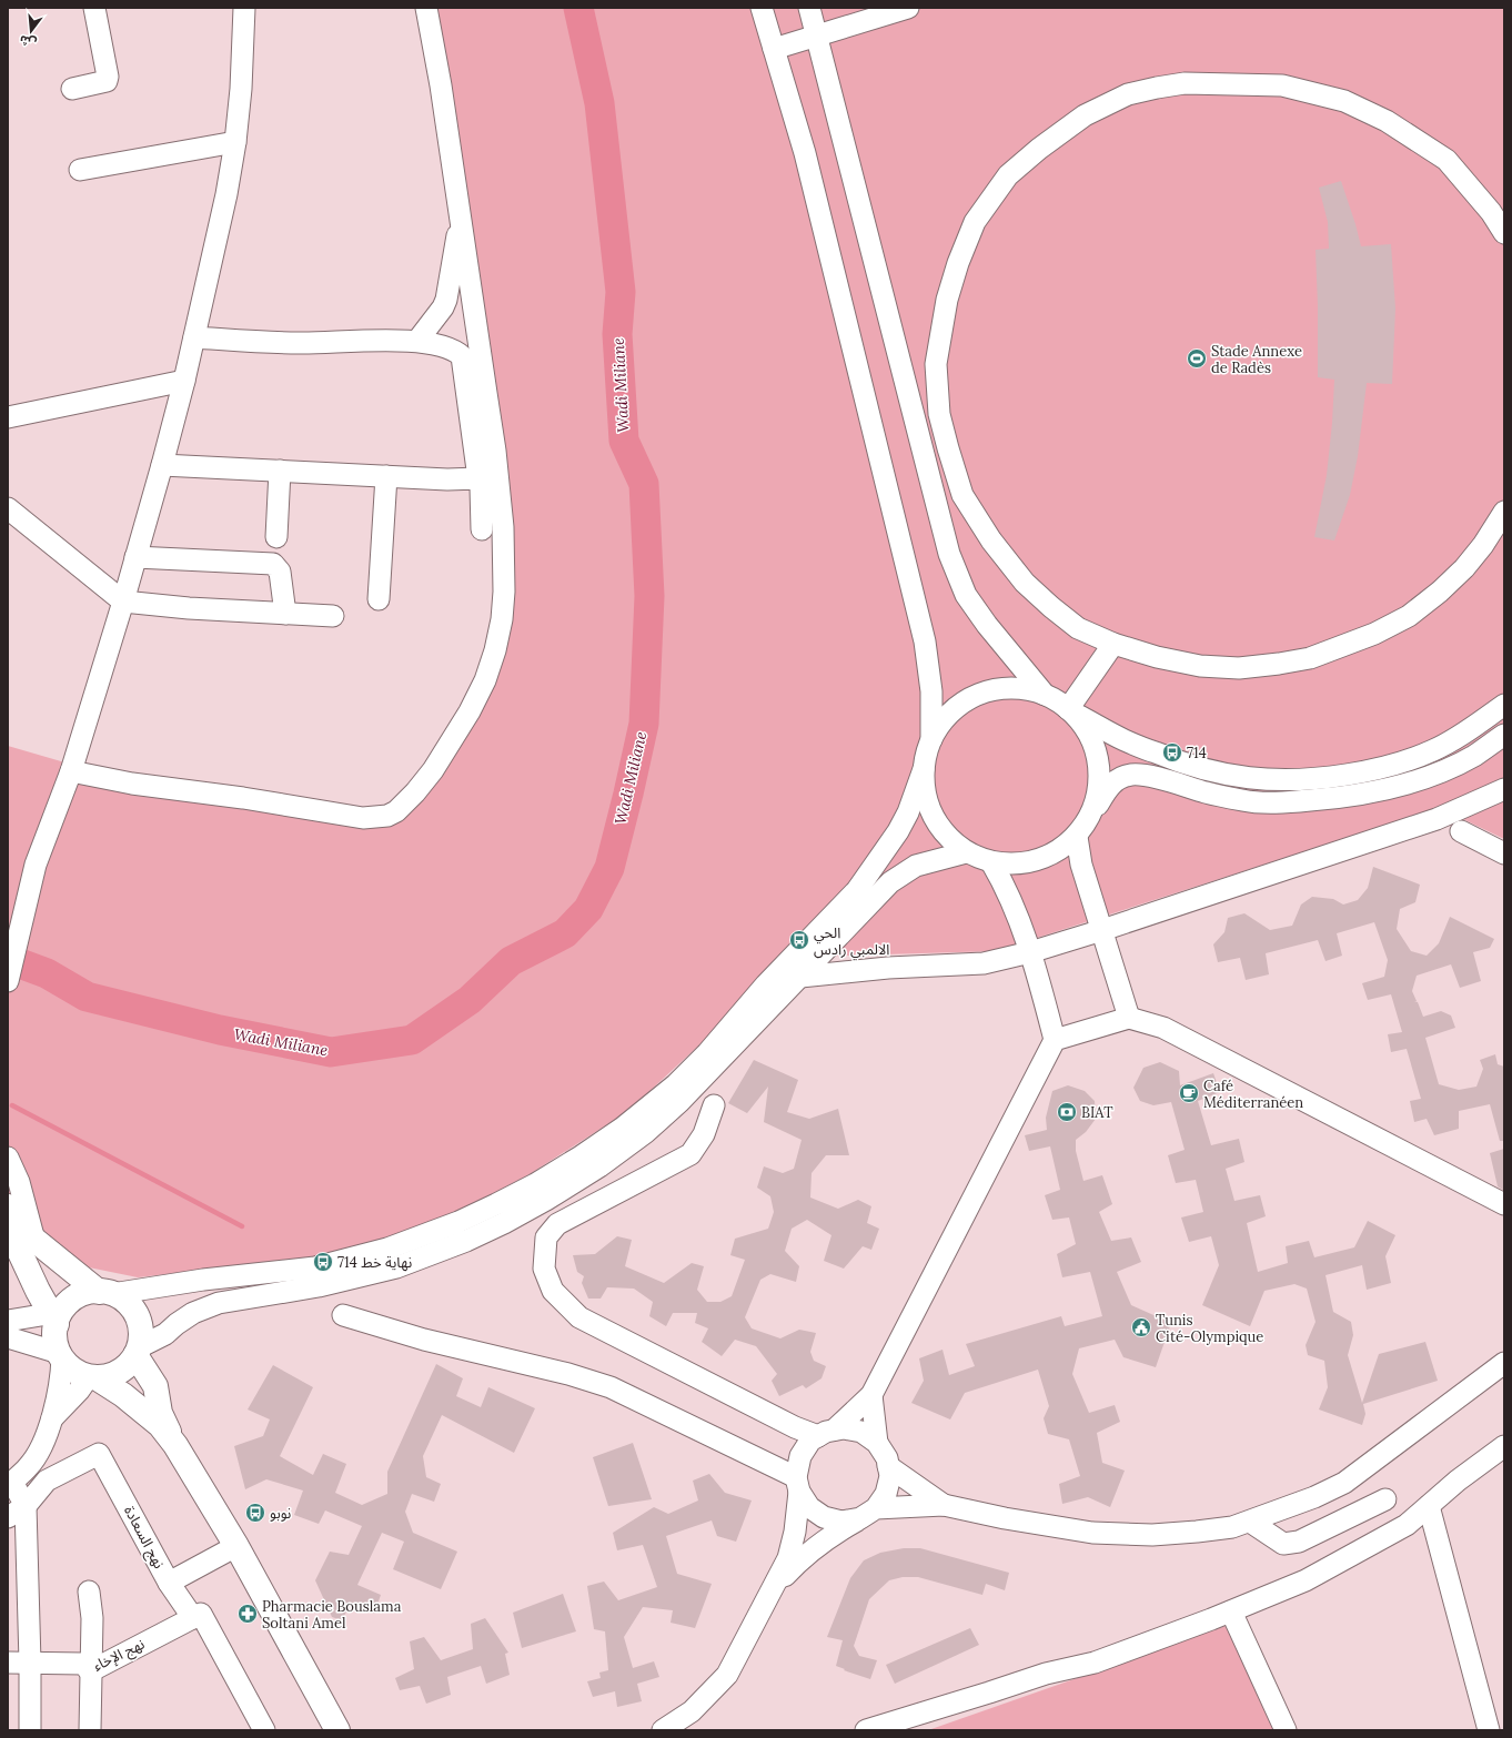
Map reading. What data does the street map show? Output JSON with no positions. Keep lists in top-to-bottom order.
{
  "streets": {
    "street": ["نهج السعادة", "نهج الإخاء"]
  },
  "crossings": [
    ["نهج السعادة", "نهج الإخاء"]
  ],
  "water": ["Wadi Miliane"],
  "places": {
    "sports": ["Stade Annexe de Radès"],
    "bus stop": [
      "714",
      "الحي الالمبي رادس",
      "نهاية خط 714",
      "نوبو"
    ],
    "cafe": ["Café Méditerranéen"],
    "bank": ["BIAT"],
    "public building": ["Tunis Cité-Olympique"],
    "pharmacy": ["Pharmacie Bouslama Soltani Amel"]
  },
  "north": "bottom"
}
